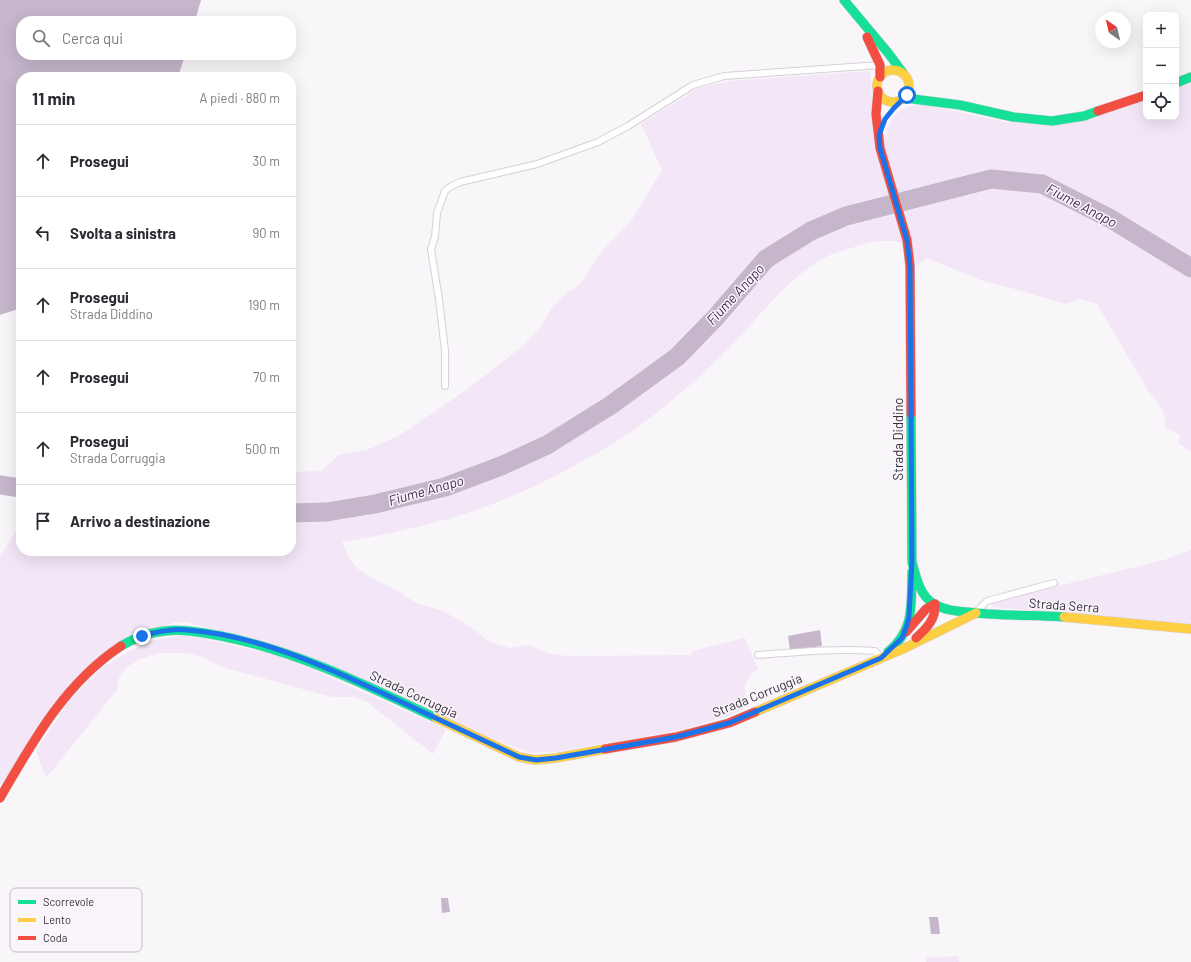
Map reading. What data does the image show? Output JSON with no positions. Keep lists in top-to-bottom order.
{
  "streets": {
    "street": ["Strada Diddino", "Strada Serra", "Strada Corruggia"]
  },
  "crossings": [
    ["Strada Diddino", "Strada Serra"],
    ["Strada Serra", "Strada Corruggia"]
  ],
  "water": ["Fiume Anapo"],
  "legend": ["Scorrevole", "Lento", "Coda"],
  "north": "top left",
  "page": {
    "map_buttons": ["+", "−"],
    "search": "Cerca qui",
    "heading": ["11 min", "A piedi · 880 m"],
    "list": [
      ["Prosegui", "30 m"],
      ["Svolta a sinistra", "90 m"],
      ["Prosegui", "Strada Diddino", "190 m"],
      ["Prosegui", "70 m"],
      ["Prosegui", "Strada Corruggia", "500 m"],
      "Arrivo a destinazione"
    ]
  }
}
